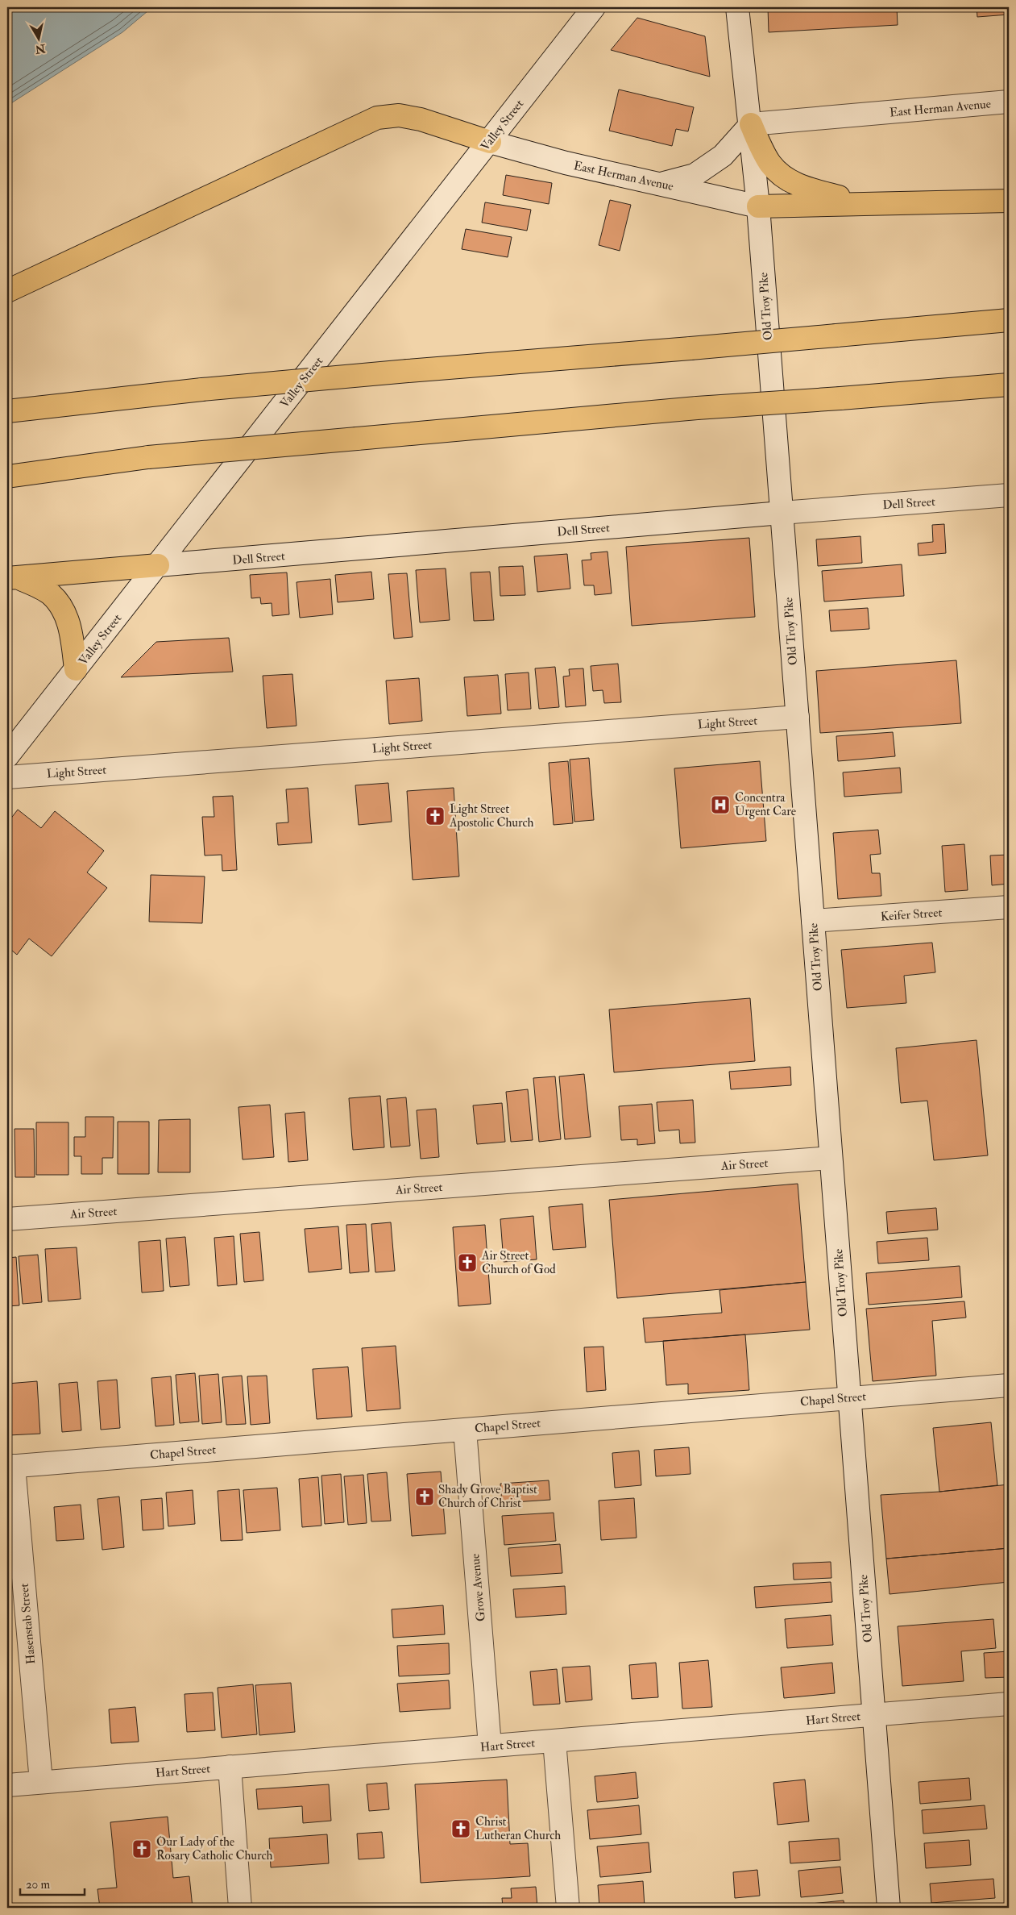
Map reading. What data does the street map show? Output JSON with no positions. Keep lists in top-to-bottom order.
{
  "streets": {
    "street": [
      "East Herman Avenue",
      "Valley Street",
      "Old Troy Pike",
      "Dell Street",
      "Light Street",
      "Keifer Street",
      "Air Street",
      "Chapel Street",
      "Grove Avenue",
      "Hasenstab Street",
      "Hart Street"
    ]
  },
  "crossings": [
    ["East Herman Avenue", "Valley Street"],
    ["East Herman Avenue", "Old Troy Pike"],
    ["Valley Street", "Dell Street"],
    ["Old Troy Pike", "Dell Street"],
    ["Old Troy Pike", "Light Street"],
    ["Old Troy Pike", "Keifer Street"],
    ["Old Troy Pike", "Air Street"],
    ["Old Troy Pike", "Chapel Street"],
    ["Old Troy Pike", "Hart Street"],
    ["Chapel Street", "Grove Avenue"],
    ["Chapel Street", "Hasenstab Street"],
    ["Grove Avenue", "Hart Street"],
    ["Hasenstab Street", "Hart Street"]
  ],
  "places": {
    "hospital": ["Concentra Urgent Care"],
    "church": [
      "Light Street Apostolic Church",
      "Air Street Church of God",
      "Shady Grove Baptist Church of Christ",
      "Christ Lutheran Church",
      "Our Lady of the Rosary Catholic Church"
    ]
  },
  "scale_bar": "20 m",
  "north": "bottom"
}
